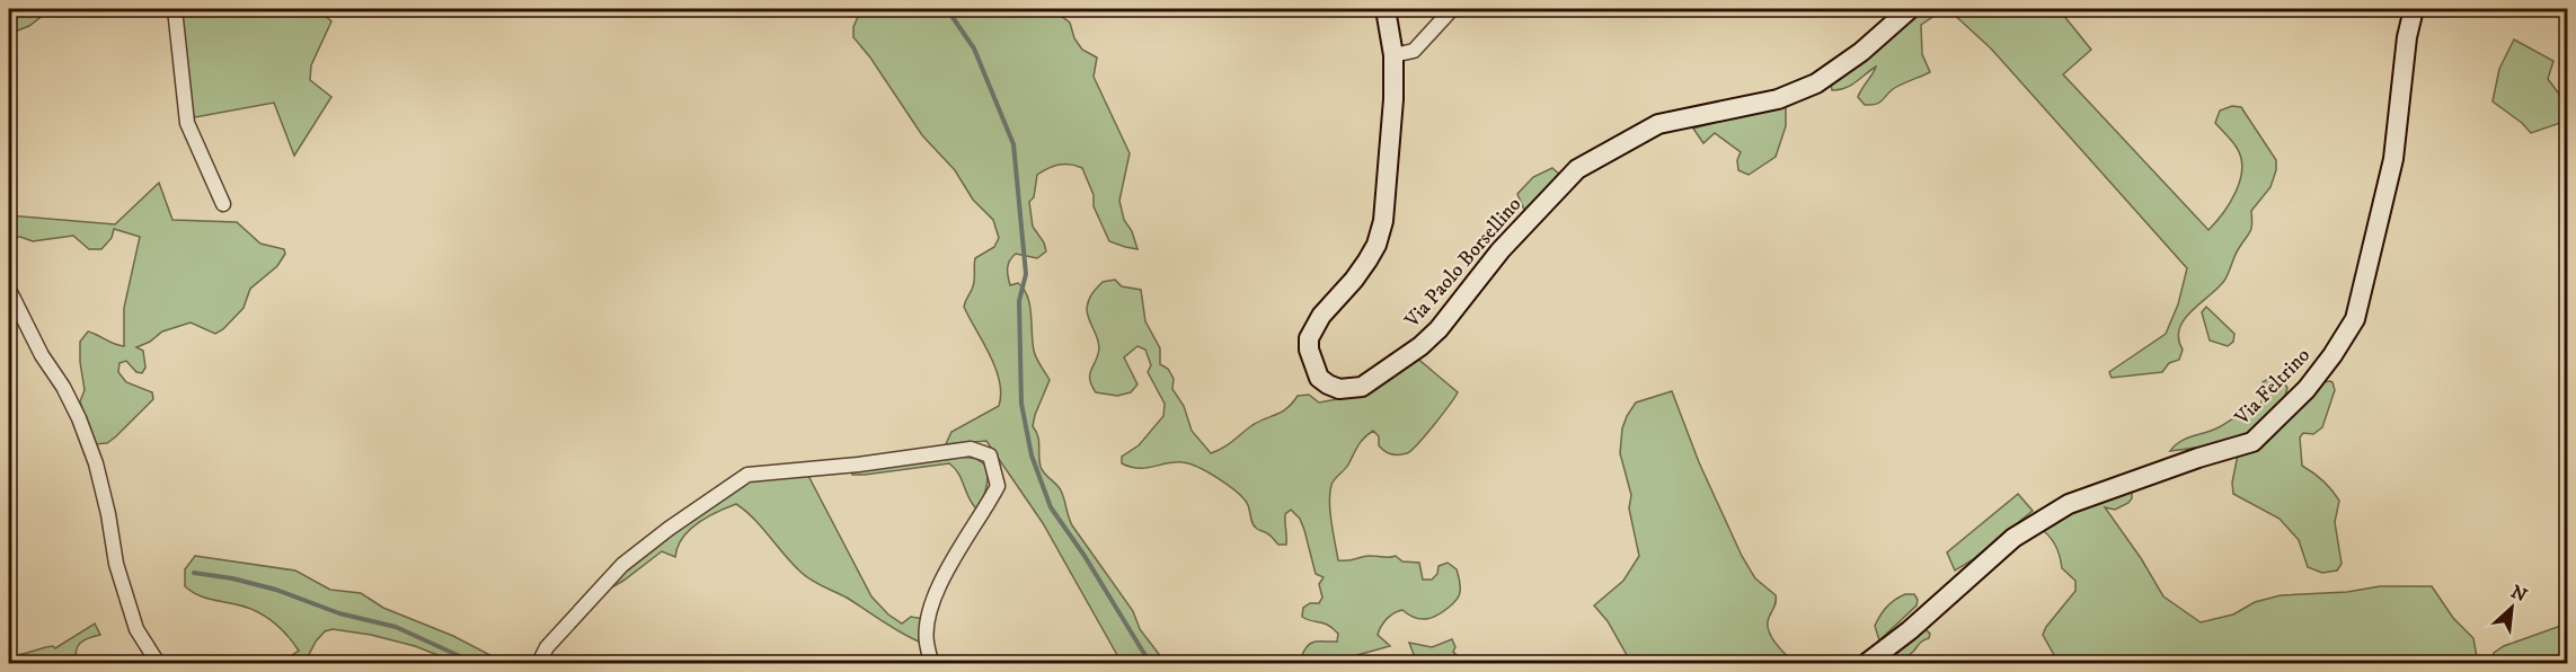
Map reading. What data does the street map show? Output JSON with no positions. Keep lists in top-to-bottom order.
{
  "streets": {
    "street": ["Via Paolo Borsellino", "Via Feltrino"]
  },
  "north": "top right"
}
